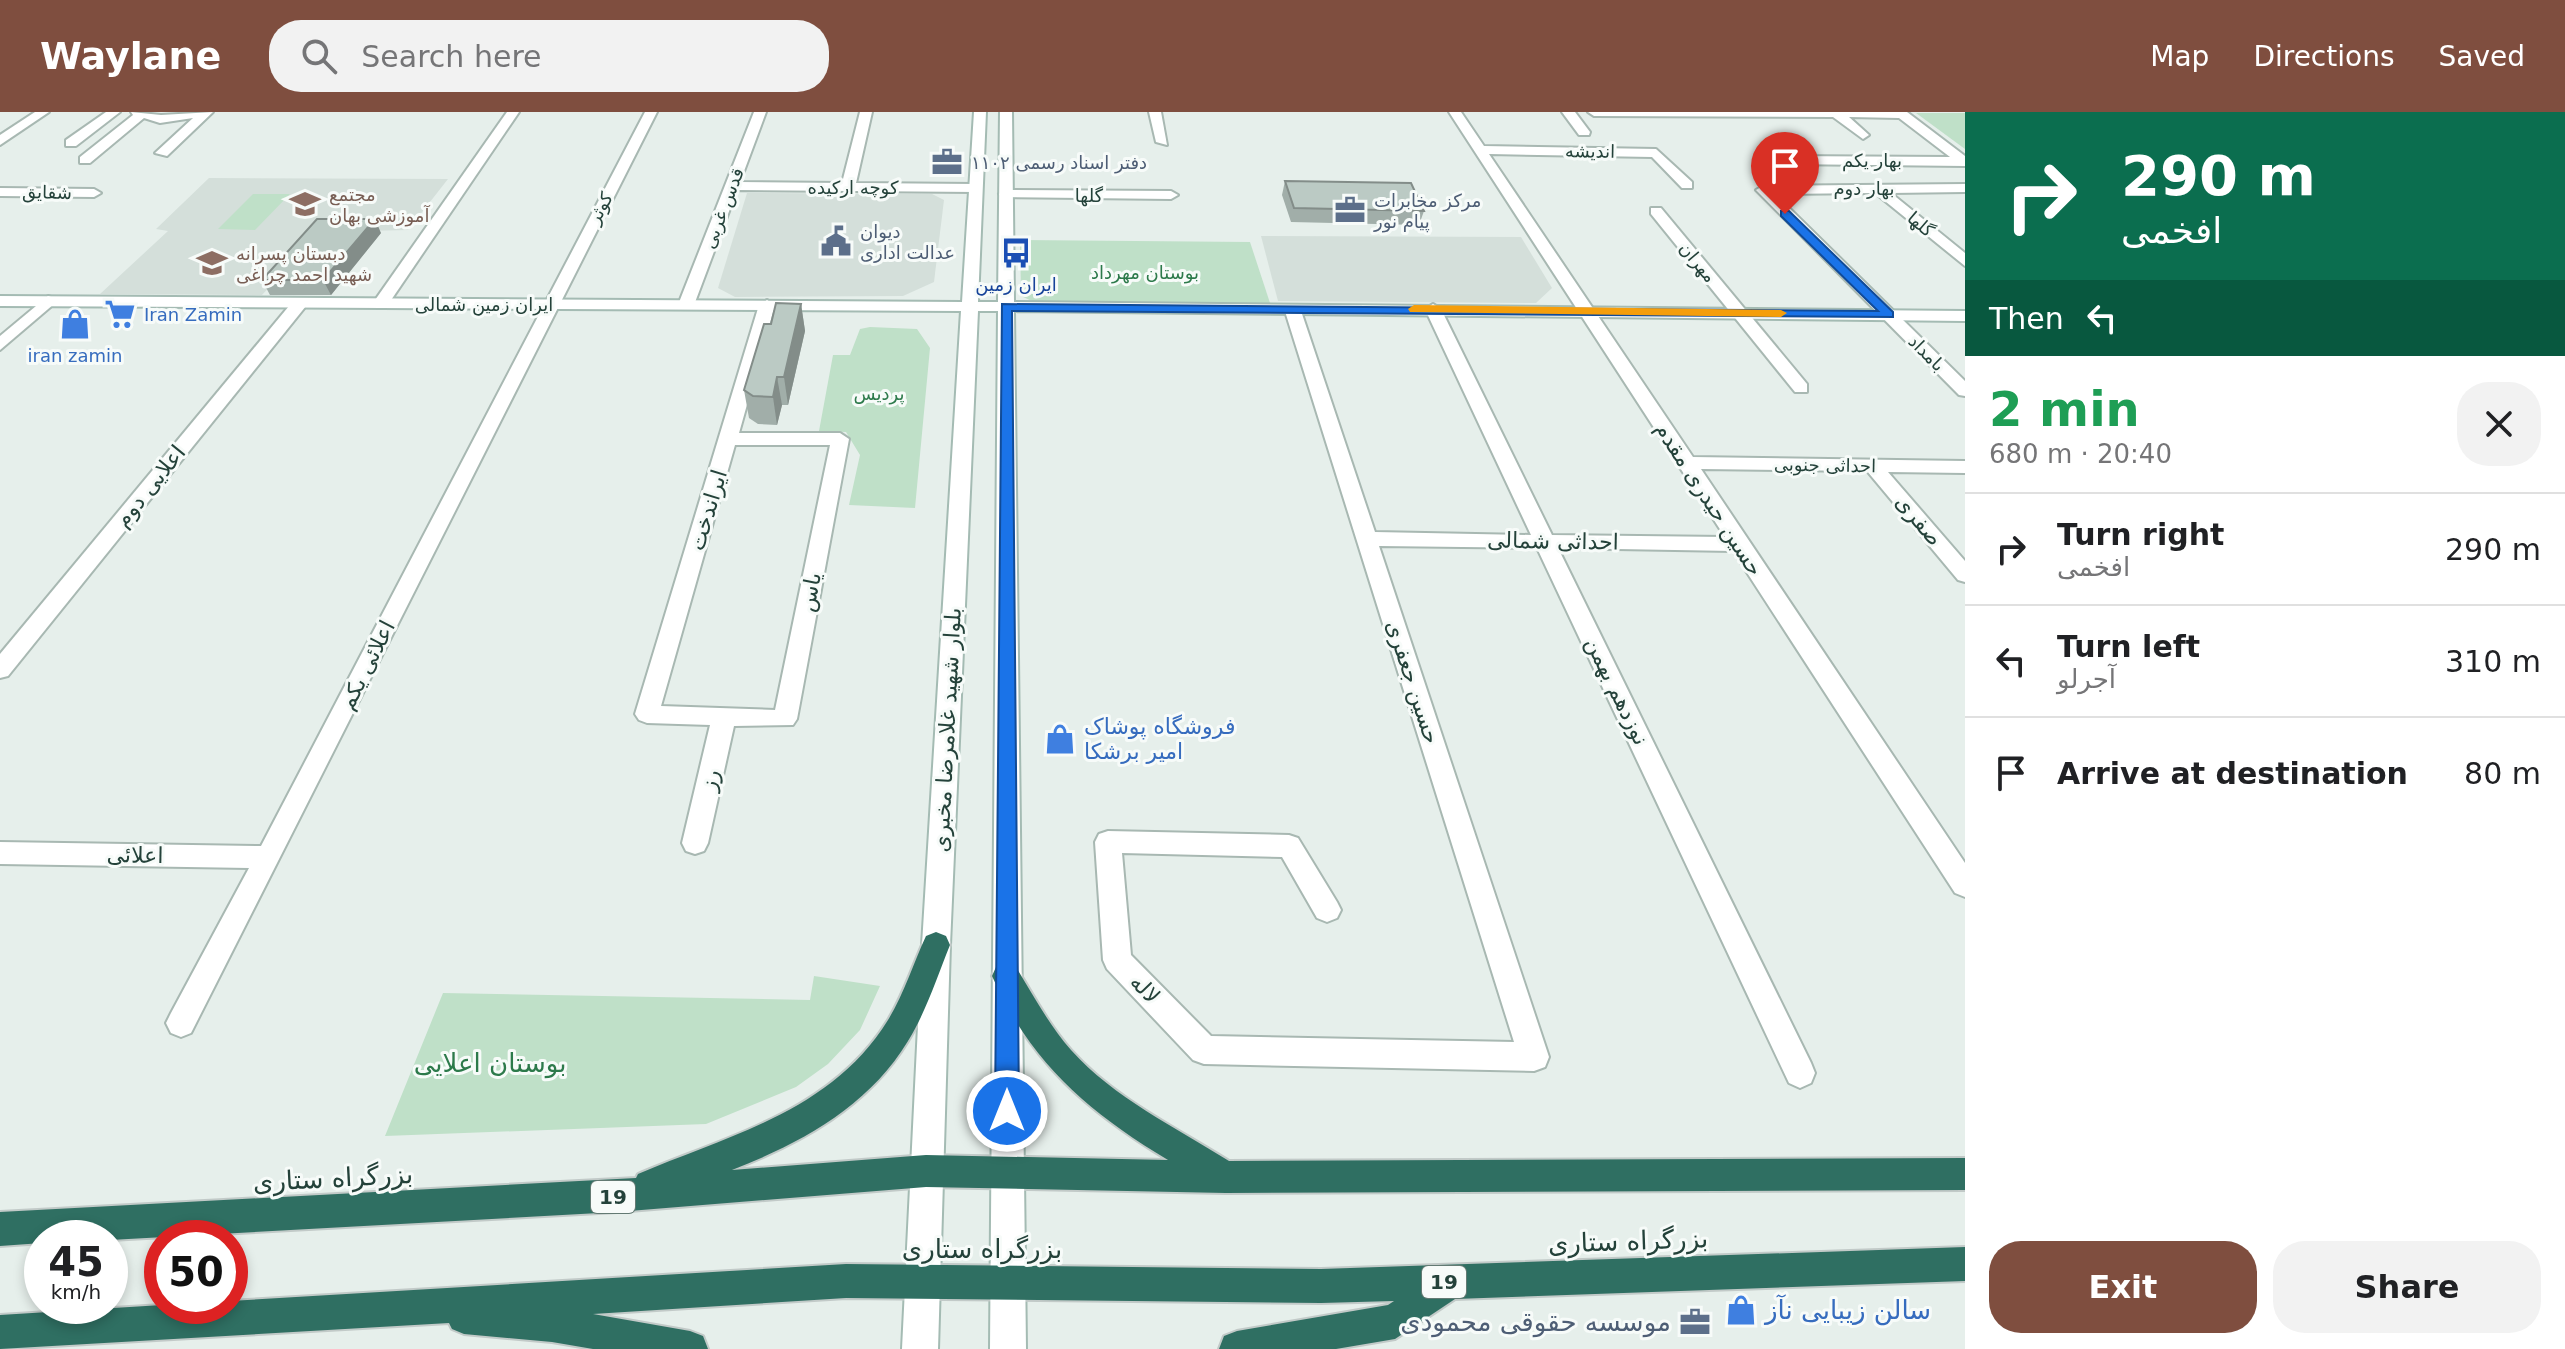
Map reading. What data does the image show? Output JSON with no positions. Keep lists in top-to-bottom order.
{
  "streets": {
    "highway": ["بزرگراه ستاری", "19"],
    "street": [
      "اندیشه",
      "بهار یکم",
      "کوچه ارکیده",
      "بهار دوم",
      "شقایق",
      "گلها",
      "کوثر",
      "قدس غربی",
      "مهران",
      "ایران زمین شمالی",
      "بامداد",
      "احداثی جنوبی",
      "اعلایی دوم",
      "حسین حیدری مقدم",
      "ایراندخت",
      "صفری",
      "احداثی شمالی",
      "یاس",
      "اعلائی یکم",
      "حسین جعفری",
      "نوزدهم بهمن",
      "بلوار شهید غلامرضا مخبری",
      "رز",
      "اعلائی",
      "لاله"
    ]
  },
  "crossings": [
    ["اندیشه", "حسین حیدری مقدم"],
    ["کوچه ارکیده", "قدس غربی"],
    ["کوچه ارکیده", "بلوار شهید غلامرضا مخبری"],
    ["بهار دوم", "گلها"],
    ["بهار دوم", "بامداد"],
    ["کوثر", "ایران زمین شمالی"],
    ["کوثر", "اعلائی یکم"],
    ["قدس غربی", "ایران زمین شمالی"],
    ["مهران", "ایران زمین شمالی"],
    ["ایران زمین شمالی", "بامداد"],
    ["ایران زمین شمالی", "اعلایی دوم"],
    ["ایران زمین شمالی", "حسین حیدری مقدم"],
    ["ایران زمین شمالی", "ایراندخت"],
    ["ایران زمین شمالی", "اعلائی یکم"],
    ["ایران زمین شمالی", "حسین جعفری"],
    ["ایران زمین شمالی", "نوزدهم بهمن"],
    ["ایران زمین شمالی", "بلوار شهید غلامرضا مخبری"],
    ["احداثی جنوبی", "حسین حیدری مقدم"],
    ["احداثی جنوبی", "صفری"],
    ["حسین حیدری مقدم", "احداثی شمالی"],
    ["ایراندخت", "یاس"],
    ["احداثی شمالی", "حسین جعفری"],
    ["احداثی شمالی", "نوزدهم بهمن"],
    ["یاس", "رز"],
    ["اعلائی یکم", "اعلائی"],
    ["حسین جعفری", "لاله"],
    ["بلوار شهید غلامرضا مخبری", "بزرگراه ستاری"]
  ],
  "parks": ["بوستان مهرداد", "پردیس", "بوستان اعلایی"],
  "places": {
    "office": ["دفتر اسناد رسمی ۱۱۰۲", "مرکز مخابرات پیام نور", "موسسه حقوقی محمودی"],
    "school or university": ["مجتمع آموزشی بهان", "دبستان پسرانه شهید احمد چراغی"],
    "public building": ["دیوان عدالت اداری"],
    "bus stop": ["ایران زمین"],
    "supermarket": ["Iran Zamin"],
    "shop": ["iran zamin", "فروشگاه پوشاک امیر برشکا", "سالن زیبایی نآز"]
  },
  "page": {
    "header": "Waylane",
    "search": "Search here",
    "nav": ["Map", "Directions", "Saved"],
    "turn": ["290 m", "افخمی"],
    "then": "Then",
    "heading": ["2 min", "680 m · 20:40"],
    "list": [
      {
        "name": "Turn right",
        "note": "افخمی",
        "value": "290 m"
      },
      {
        "name": "Turn left",
        "note": "آجرلو",
        "value": "310 m"
      },
      {
        "name": "Arrive at destination",
        "value": "80 m"
      }
    ],
    "speed": "45 km/h",
    "limit": "50",
    "buttons": ["Exit", "Share"]
  }
}
